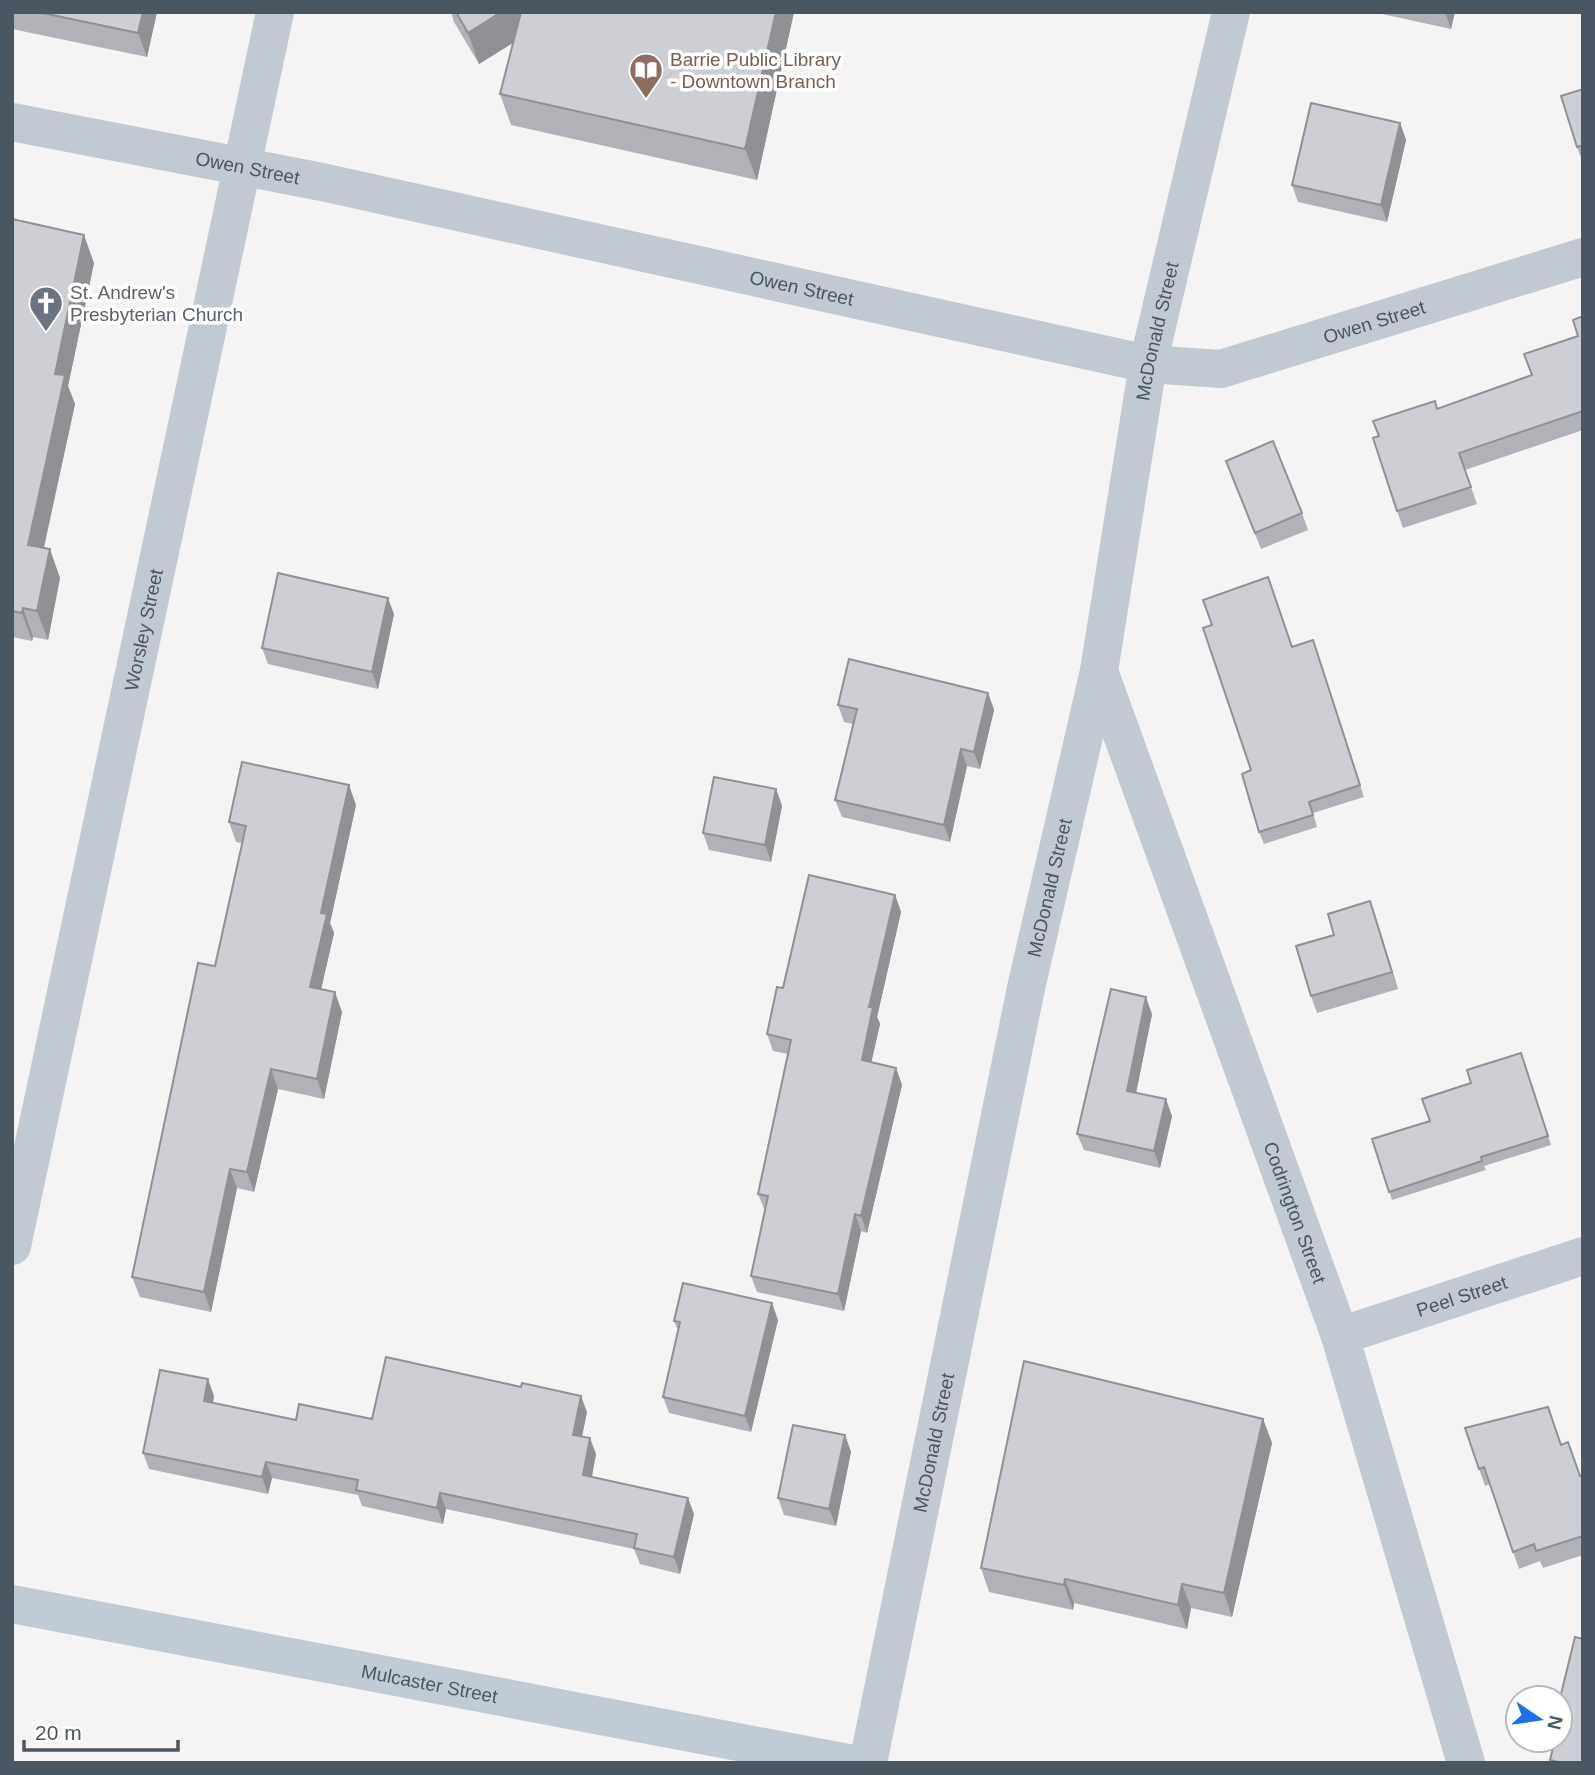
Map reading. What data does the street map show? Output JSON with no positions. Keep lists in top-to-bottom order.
{
  "streets": {
    "street": [
      "Owen Street",
      "McDonald Street",
      "Worsley Street",
      "Codrington Street",
      "Peel Street",
      "Mulcaster Street"
    ]
  },
  "crossings": [
    ["Owen Street", "McDonald Street"],
    ["Owen Street", "Worsley Street"],
    ["McDonald Street", "Codrington Street"],
    ["Codrington Street", "Peel Street"]
  ],
  "places": {
    "library": ["Barrie Public Library - Downtown Branch"],
    "church": ["St. Andrew's Presbyterian Church"]
  },
  "scale_bar": "20 m",
  "north": "right"
}
